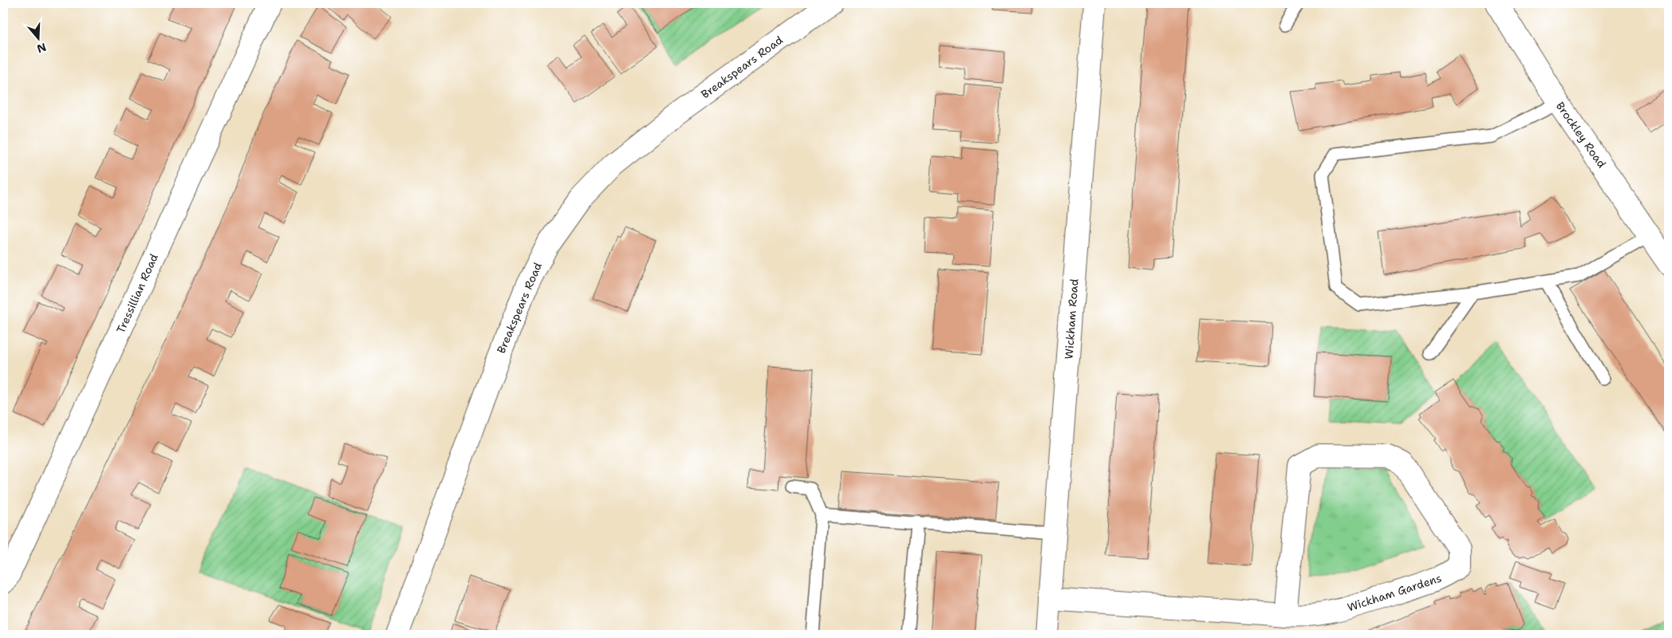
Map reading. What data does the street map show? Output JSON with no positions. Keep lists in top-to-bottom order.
{
  "streets": {
    "street": [
      "Breakspears Road",
      "Brockley Road",
      "Tressillian Road",
      "Wickham Road",
      "Wickham Gardens"
    ]
  },
  "crossings": [
    ["Wickham Road", "Wickham Gardens"]
  ],
  "north": "bottom"
}
